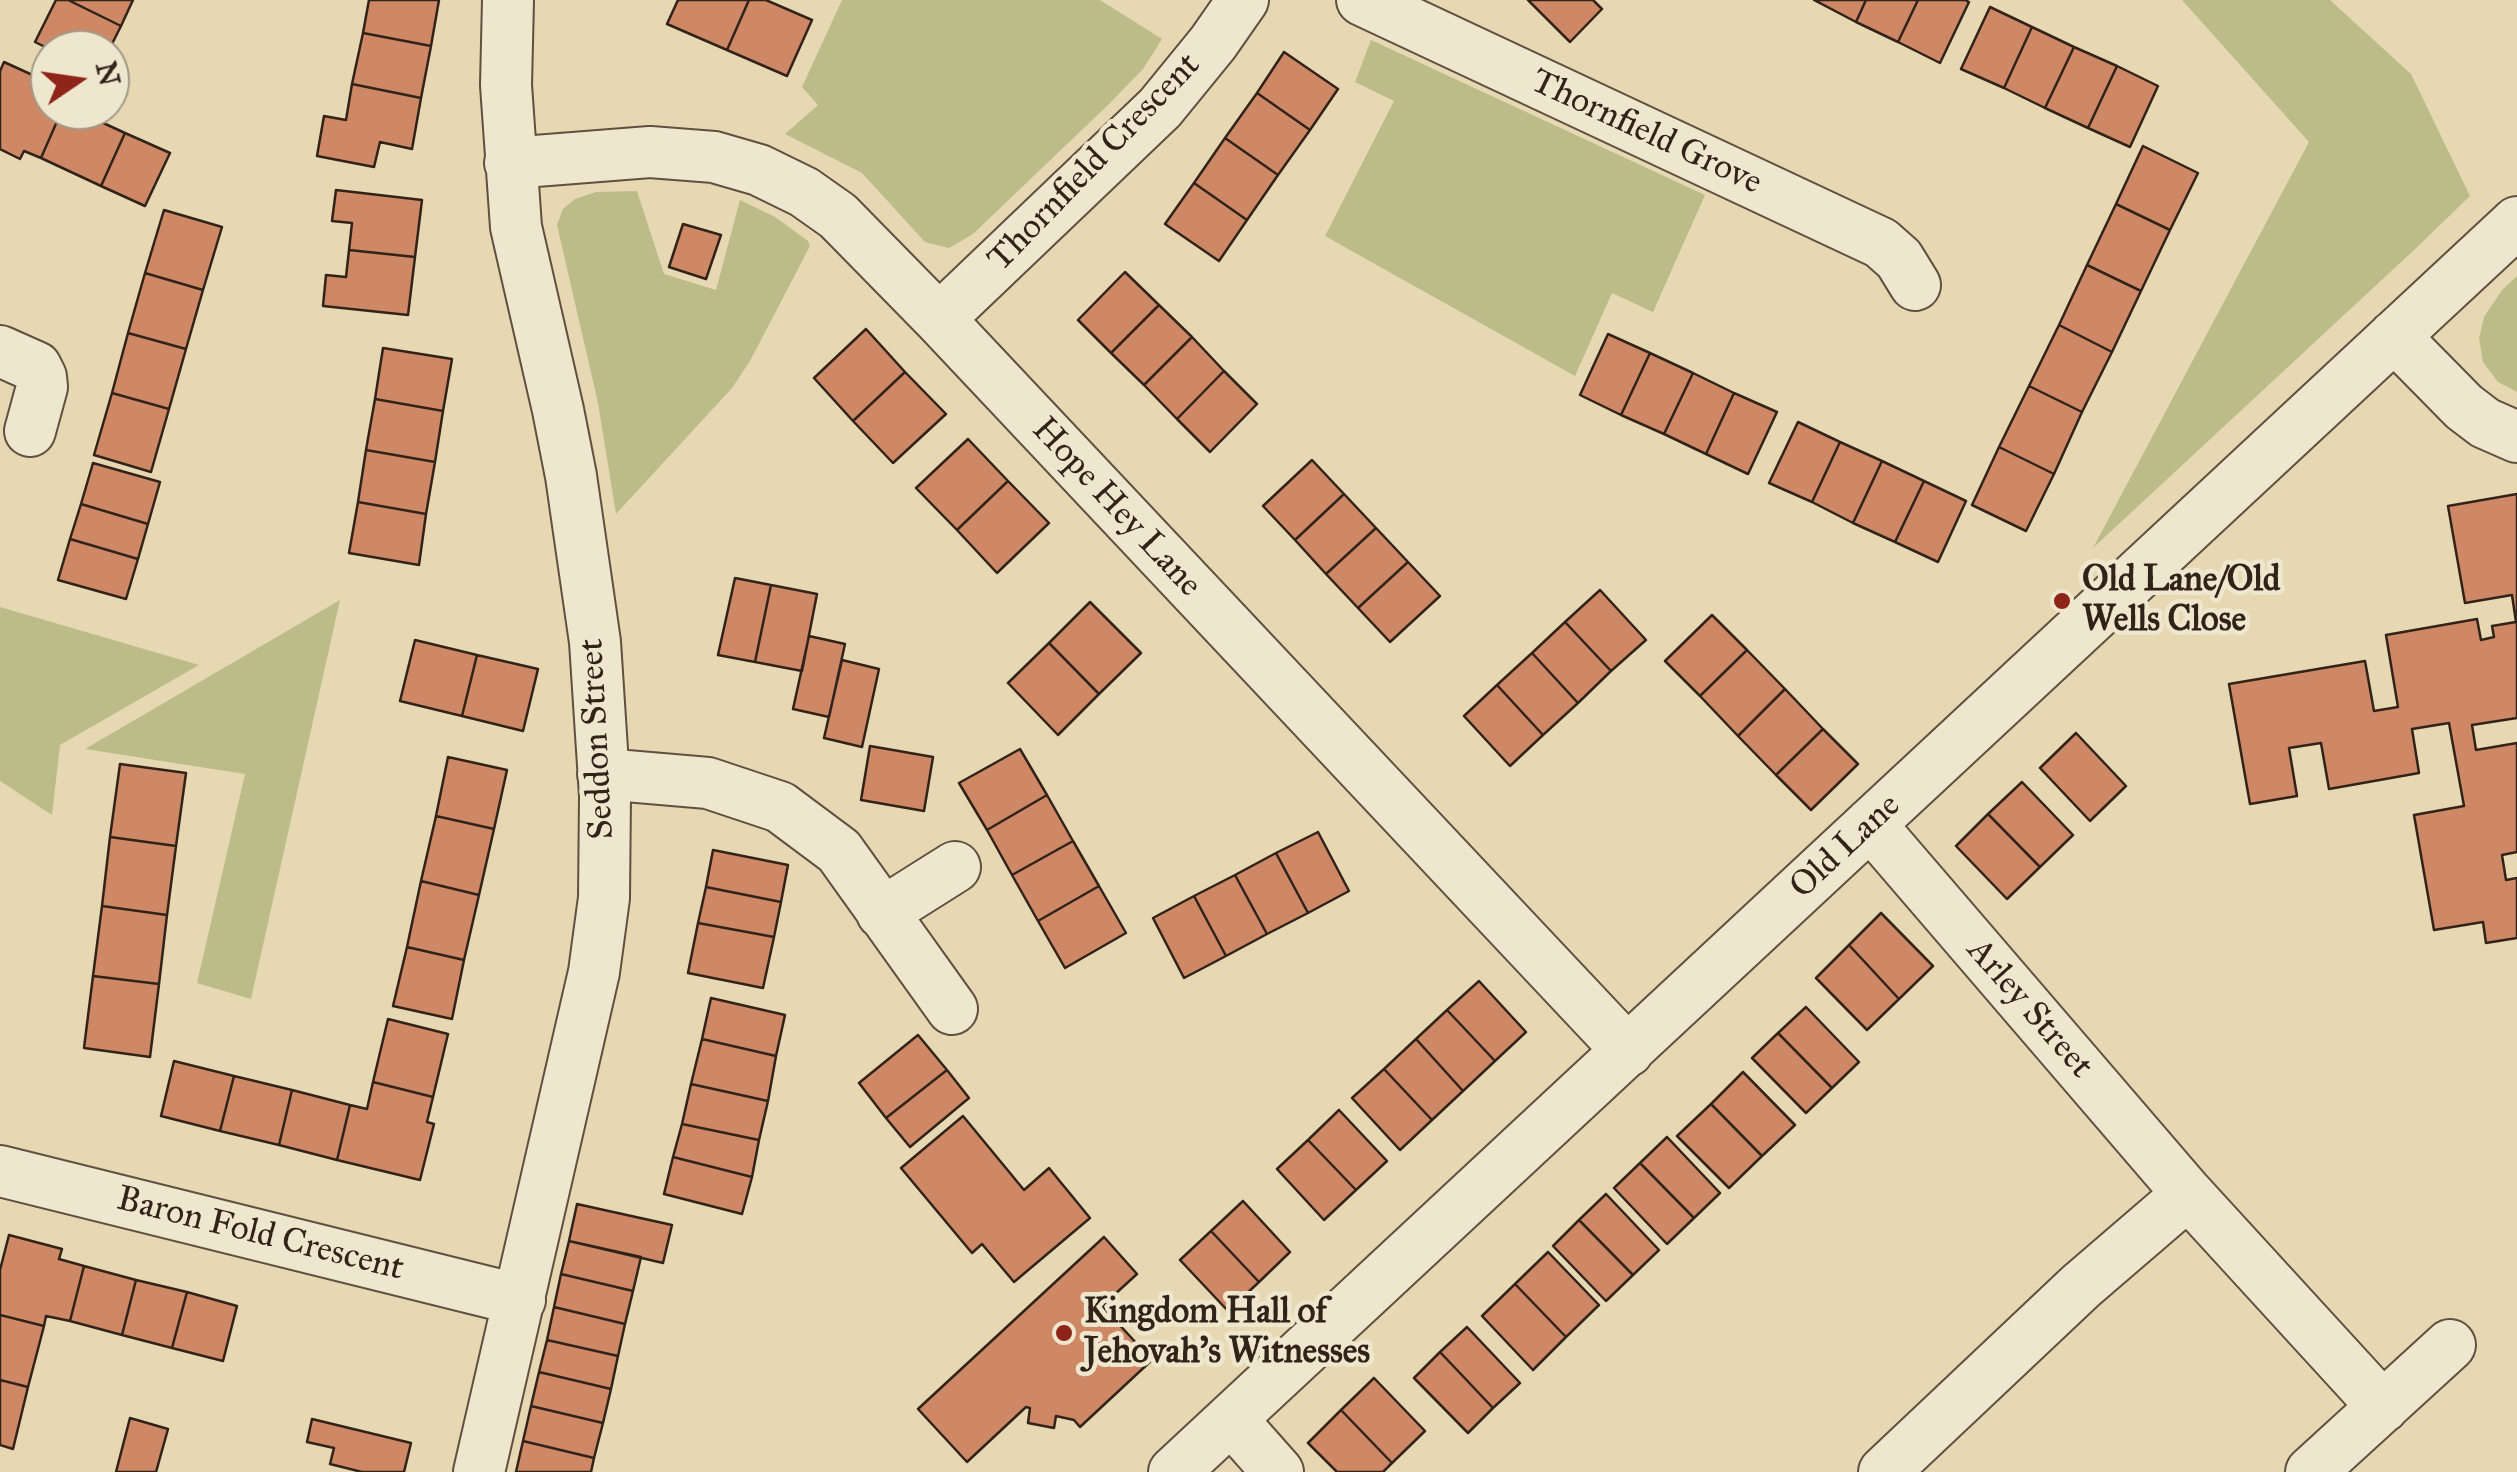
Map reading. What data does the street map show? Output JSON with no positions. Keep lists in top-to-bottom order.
{
  "streets": {
    "street": [
      "Thornfield Grove",
      "Thornfield Crescent",
      "Hope Hey Lane",
      "Seddon Street",
      "Old Lane",
      "Arley Street",
      "Baron Fold Crescent"
    ]
  },
  "crossings": [
    ["Thornfield Crescent", "Hope Hey Lane"],
    ["Hope Hey Lane", "Seddon Street"],
    ["Hope Hey Lane", "Old Lane"],
    ["Seddon Street", "Baron Fold Crescent"],
    ["Old Lane", "Arley Street"]
  ],
  "places": ["Old Lane/Old Wells Close", "Kingdom Hall of Jehovah's Witnesses"],
  "north": "right"
}
